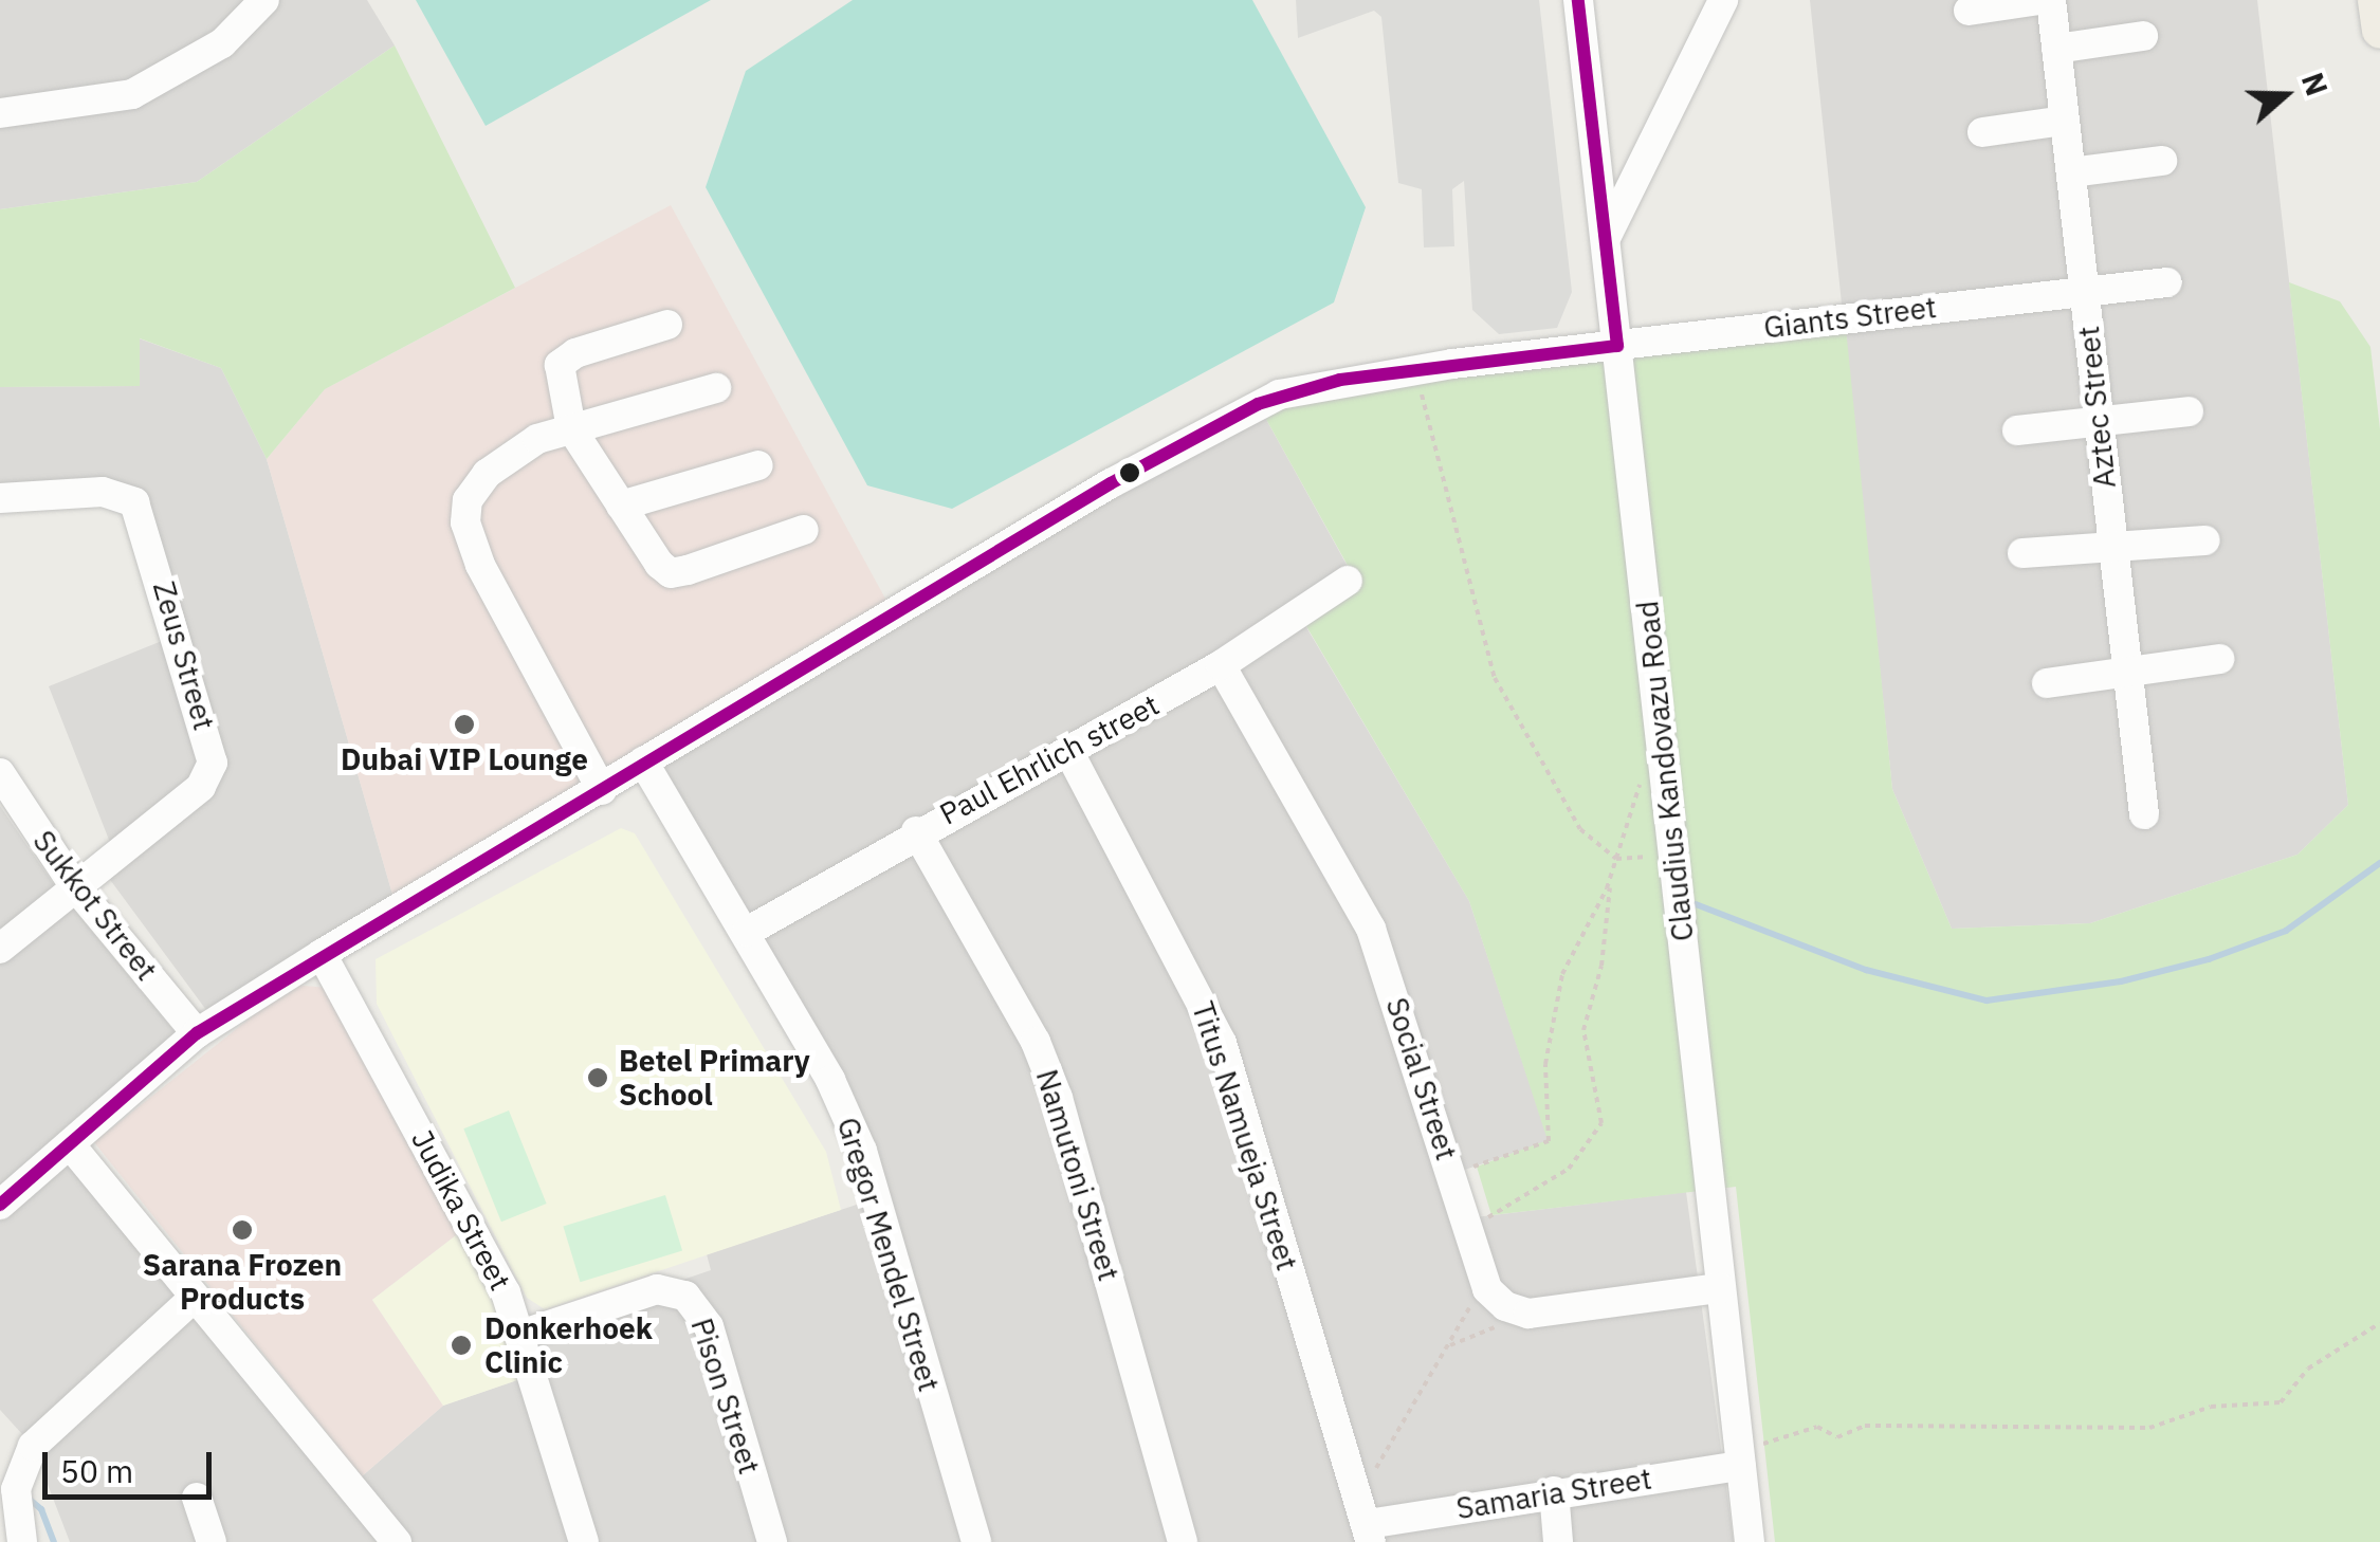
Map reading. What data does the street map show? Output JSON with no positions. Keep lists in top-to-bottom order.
{
  "streets": {
    "street": [
      "Giants Street",
      "Aztec Street",
      "Zeus Street",
      "Paul Ehrlich street",
      "Claudius Kandovazu Road",
      "Sukkot Street",
      "Social Street",
      "Titus Namueja Street",
      "Namutoni Street",
      "Judika Street",
      "Gregor Mendel Street",
      "Pison Street",
      "Samaria Street"
    ]
  },
  "crossings": [
    ["Giants Street", "Aztec Street"],
    ["Giants Street", "Claudius Kandovazu Road"],
    ["Giants Street", "Sukkot Street"],
    ["Giants Street", "Judika Street"],
    ["Giants Street", "Gregor Mendel Street"],
    ["Zeus Street", "Sukkot Street"],
    ["Paul Ehrlich street", "Social Street"],
    ["Paul Ehrlich street", "Titus Namueja Street"],
    ["Paul Ehrlich street", "Namutoni Street"],
    ["Paul Ehrlich street", "Gregor Mendel Street"],
    ["Claudius Kandovazu Road", "Samaria Street"],
    ["Titus Namueja Street", "Samaria Street"],
    ["Judika Street", "Pison Street"]
  ],
  "places": [
    "Dubai VIP Lounge",
    "Betel Primary School",
    "Sarana Frozen Products",
    "Donkerhoek Clinic"
  ],
  "scale_bar": "50 m",
  "north": "right"
}
